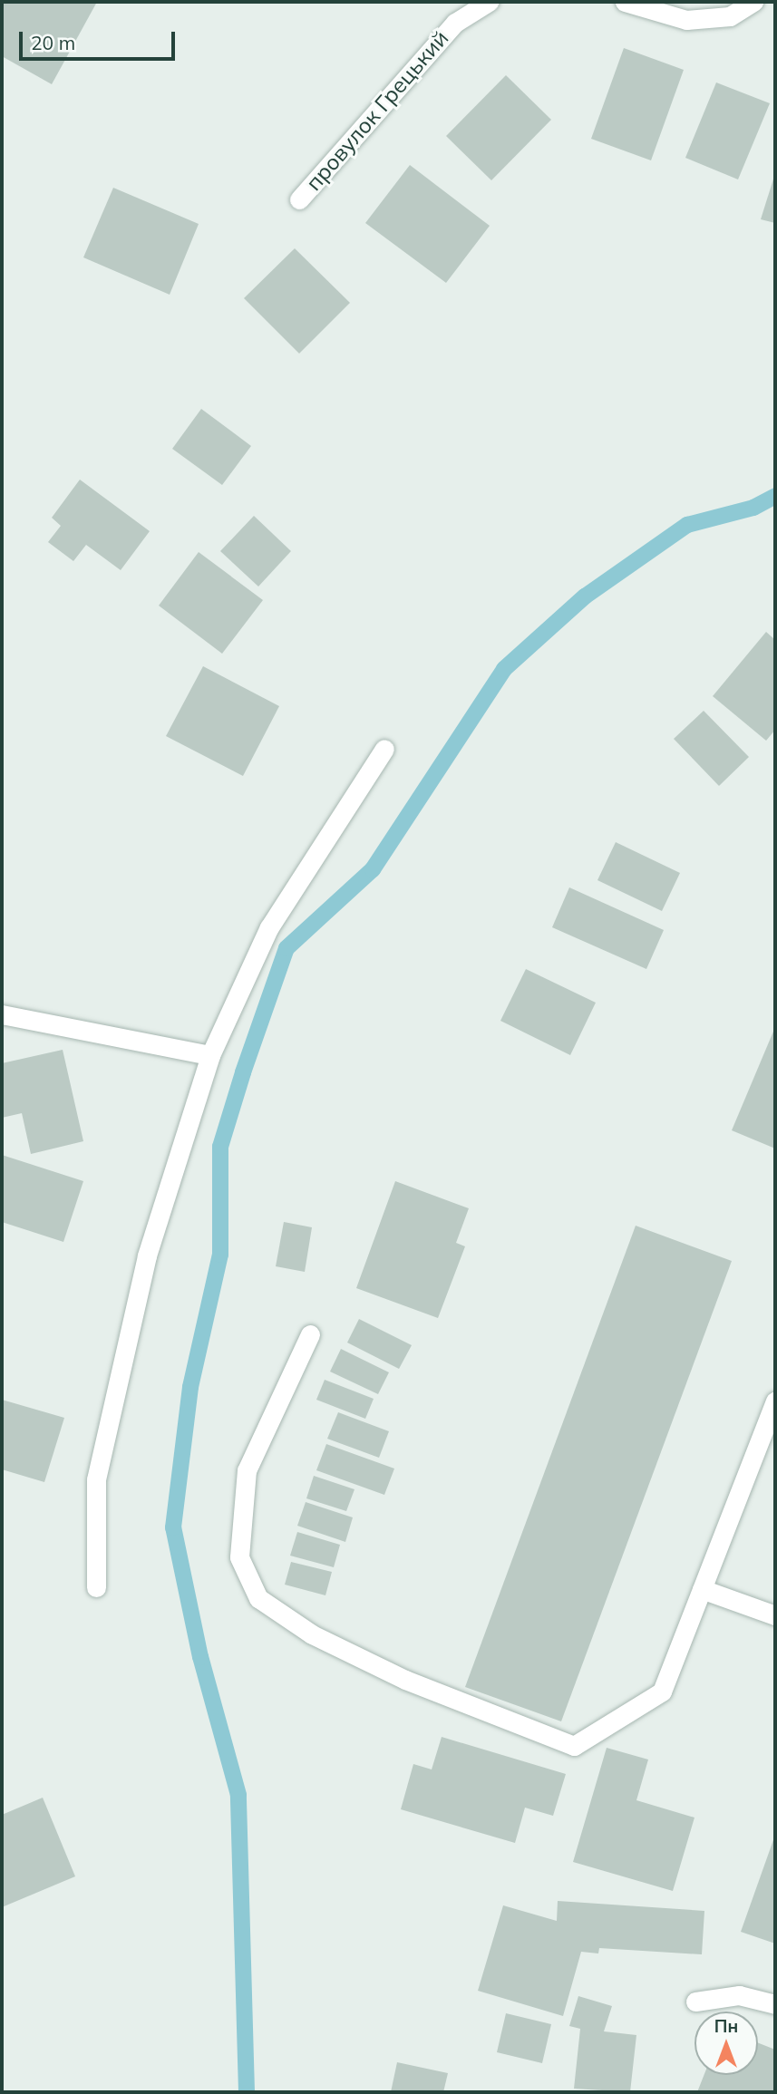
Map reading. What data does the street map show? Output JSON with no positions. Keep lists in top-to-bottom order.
{
  "streets": {
    "lane": ["провулок Грецький"]
  },
  "scale_bar": "20 m",
  "north": "top"
}
